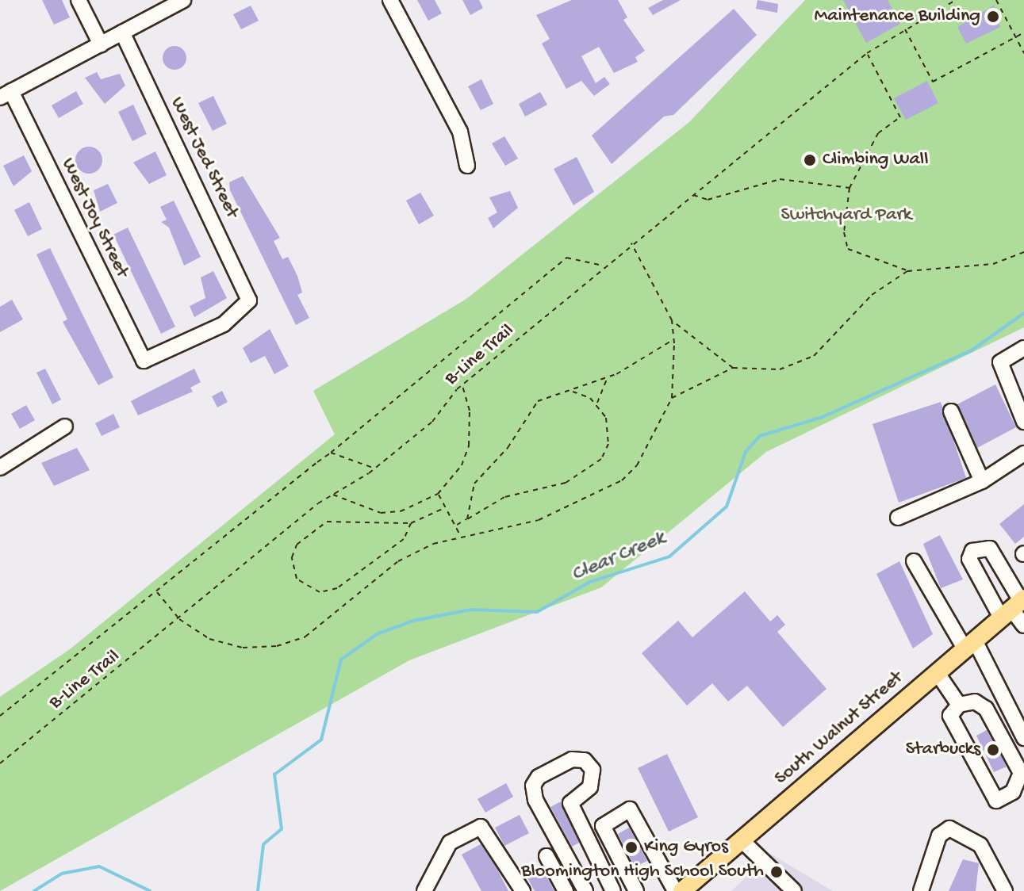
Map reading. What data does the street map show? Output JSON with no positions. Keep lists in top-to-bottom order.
{
  "streets": {
    "main road": ["South Walnut Street"],
    "street": ["West Jed Street", "West Joy Street"],
    "path": ["B-Line Trail"]
  },
  "crossings": [
    ["West Jed Street", "West Joy Street"]
  ],
  "water": ["Clear Creek"],
  "parks": ["Switchyard Park"],
  "places": [
    "Maintenance Building",
    "Climbing Wall",
    "Starbucks",
    "King Gyros",
    "Bloomington High School South"
  ]
}
